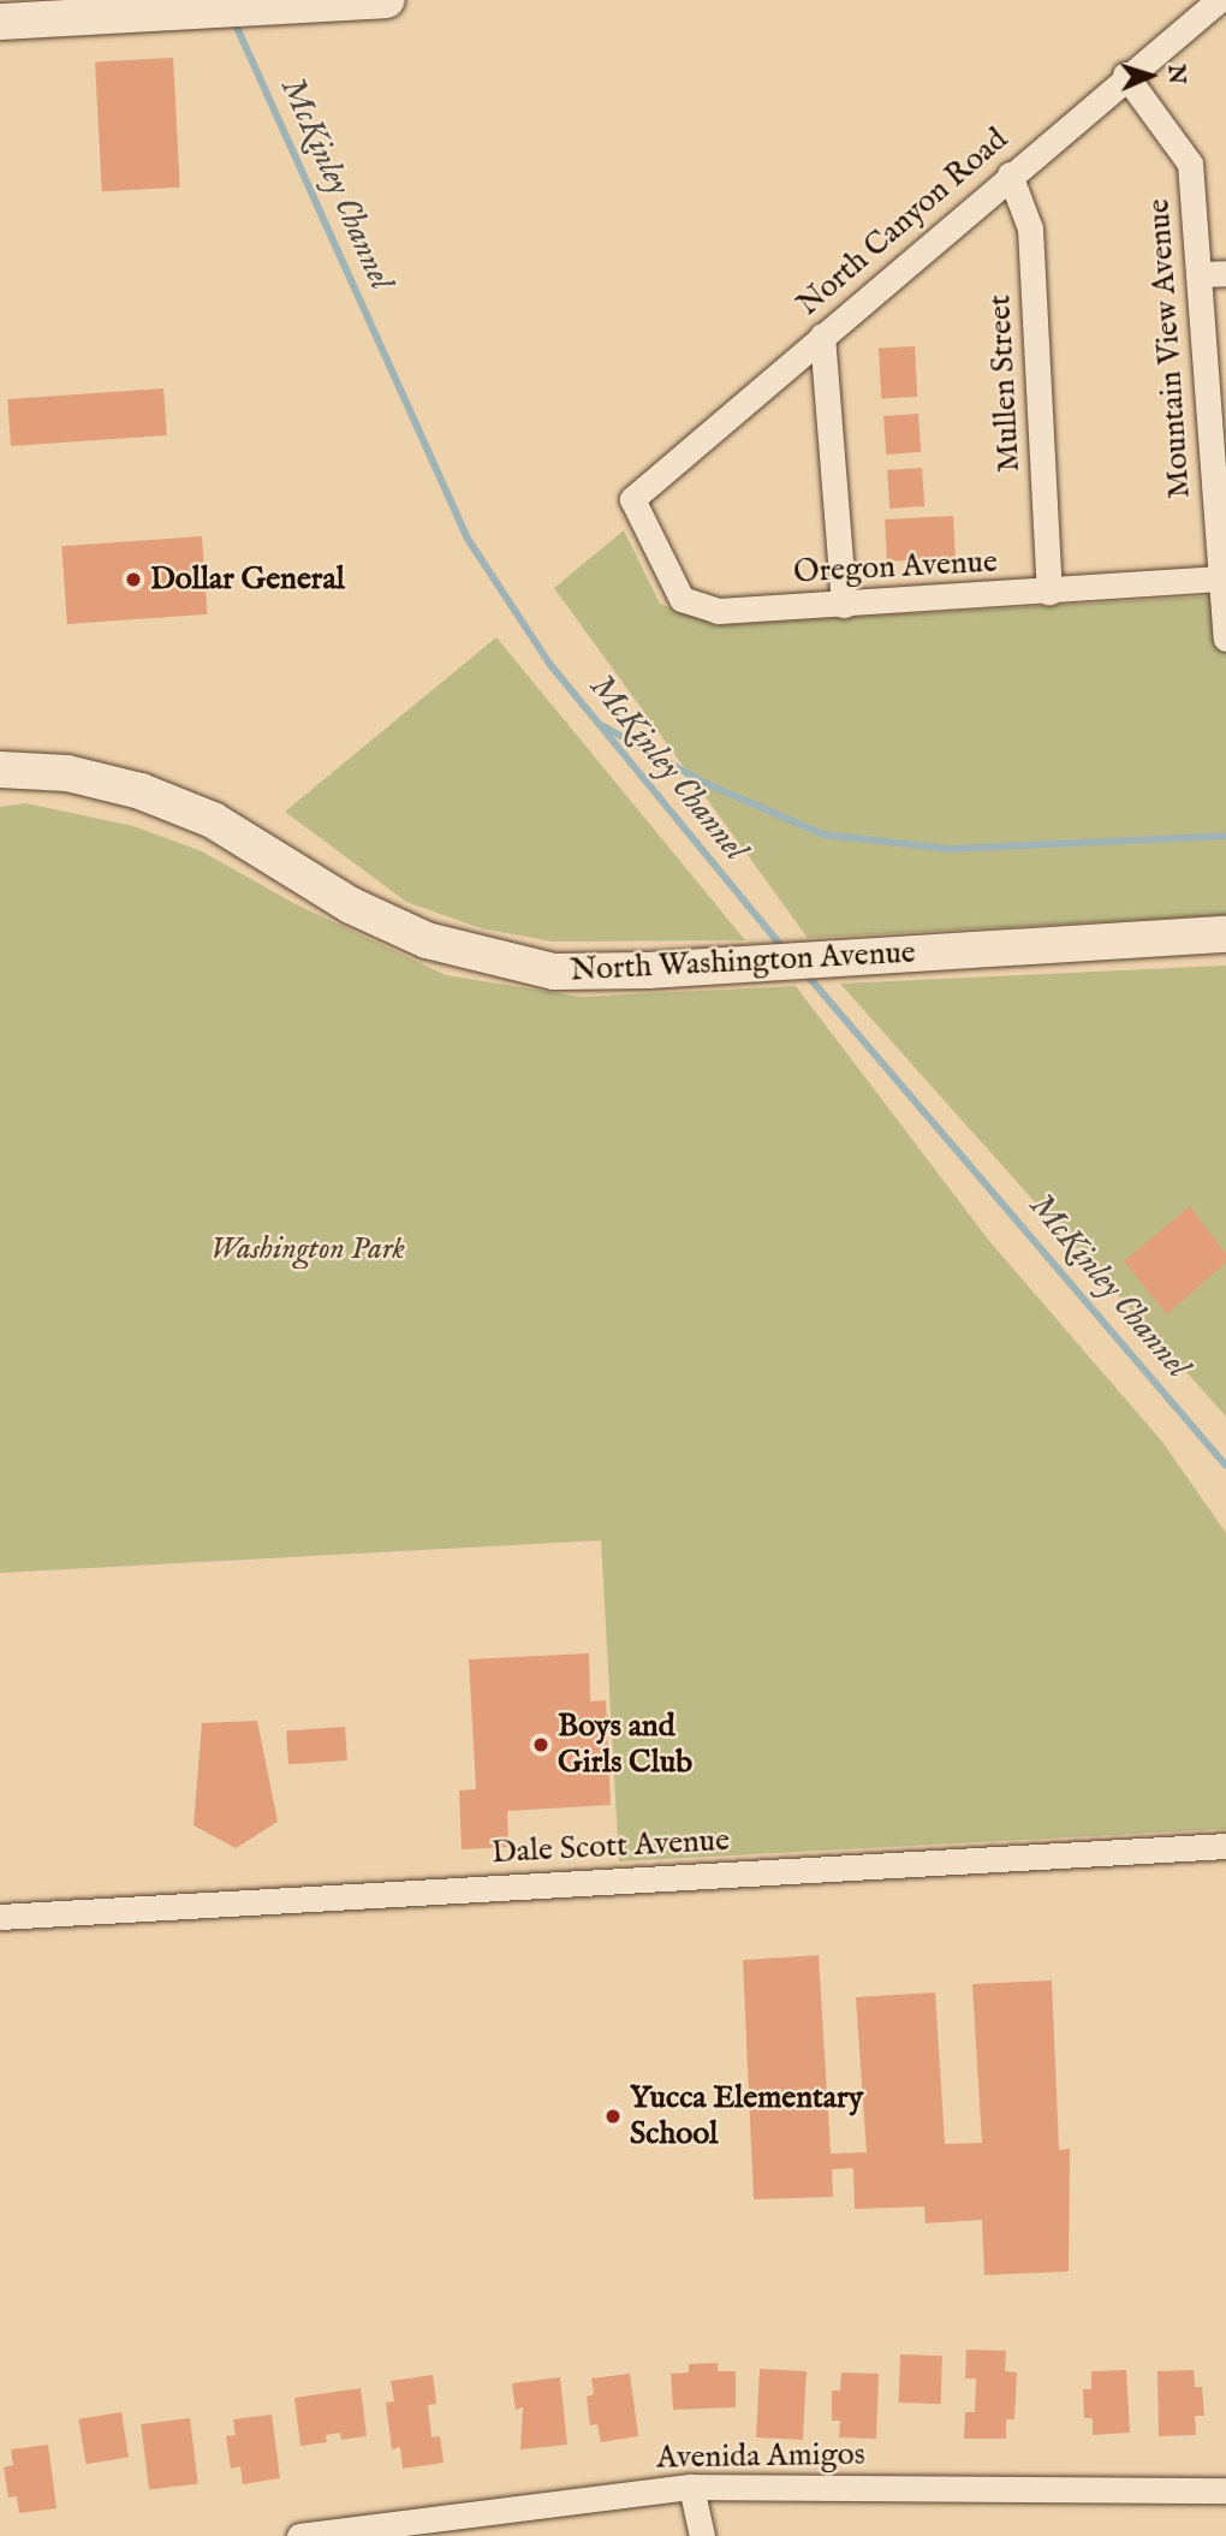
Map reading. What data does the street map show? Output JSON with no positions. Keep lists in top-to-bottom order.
{
  "streets": {
    "main road": ["North Washington Avenue"],
    "street": [
      "North Canyon Road",
      "Mountain View Avenue",
      "Mullen Street",
      "Oregon Avenue",
      "Dale Scott Avenue",
      "Avenida Amigos"
    ]
  },
  "crossings": [
    ["North Canyon Road", "Mountain View Avenue"],
    ["North Canyon Road", "Mullen Street"],
    ["North Canyon Road", "Oregon Avenue"],
    ["Mountain View Avenue", "Oregon Avenue"],
    ["Mullen Street", "Oregon Avenue"]
  ],
  "water": ["McKinley Channel"],
  "parks": ["Washington Park"],
  "places": ["Dollar General", "Boys and Girls Club", "Yucca Elementary School"],
  "north": "right"
}
